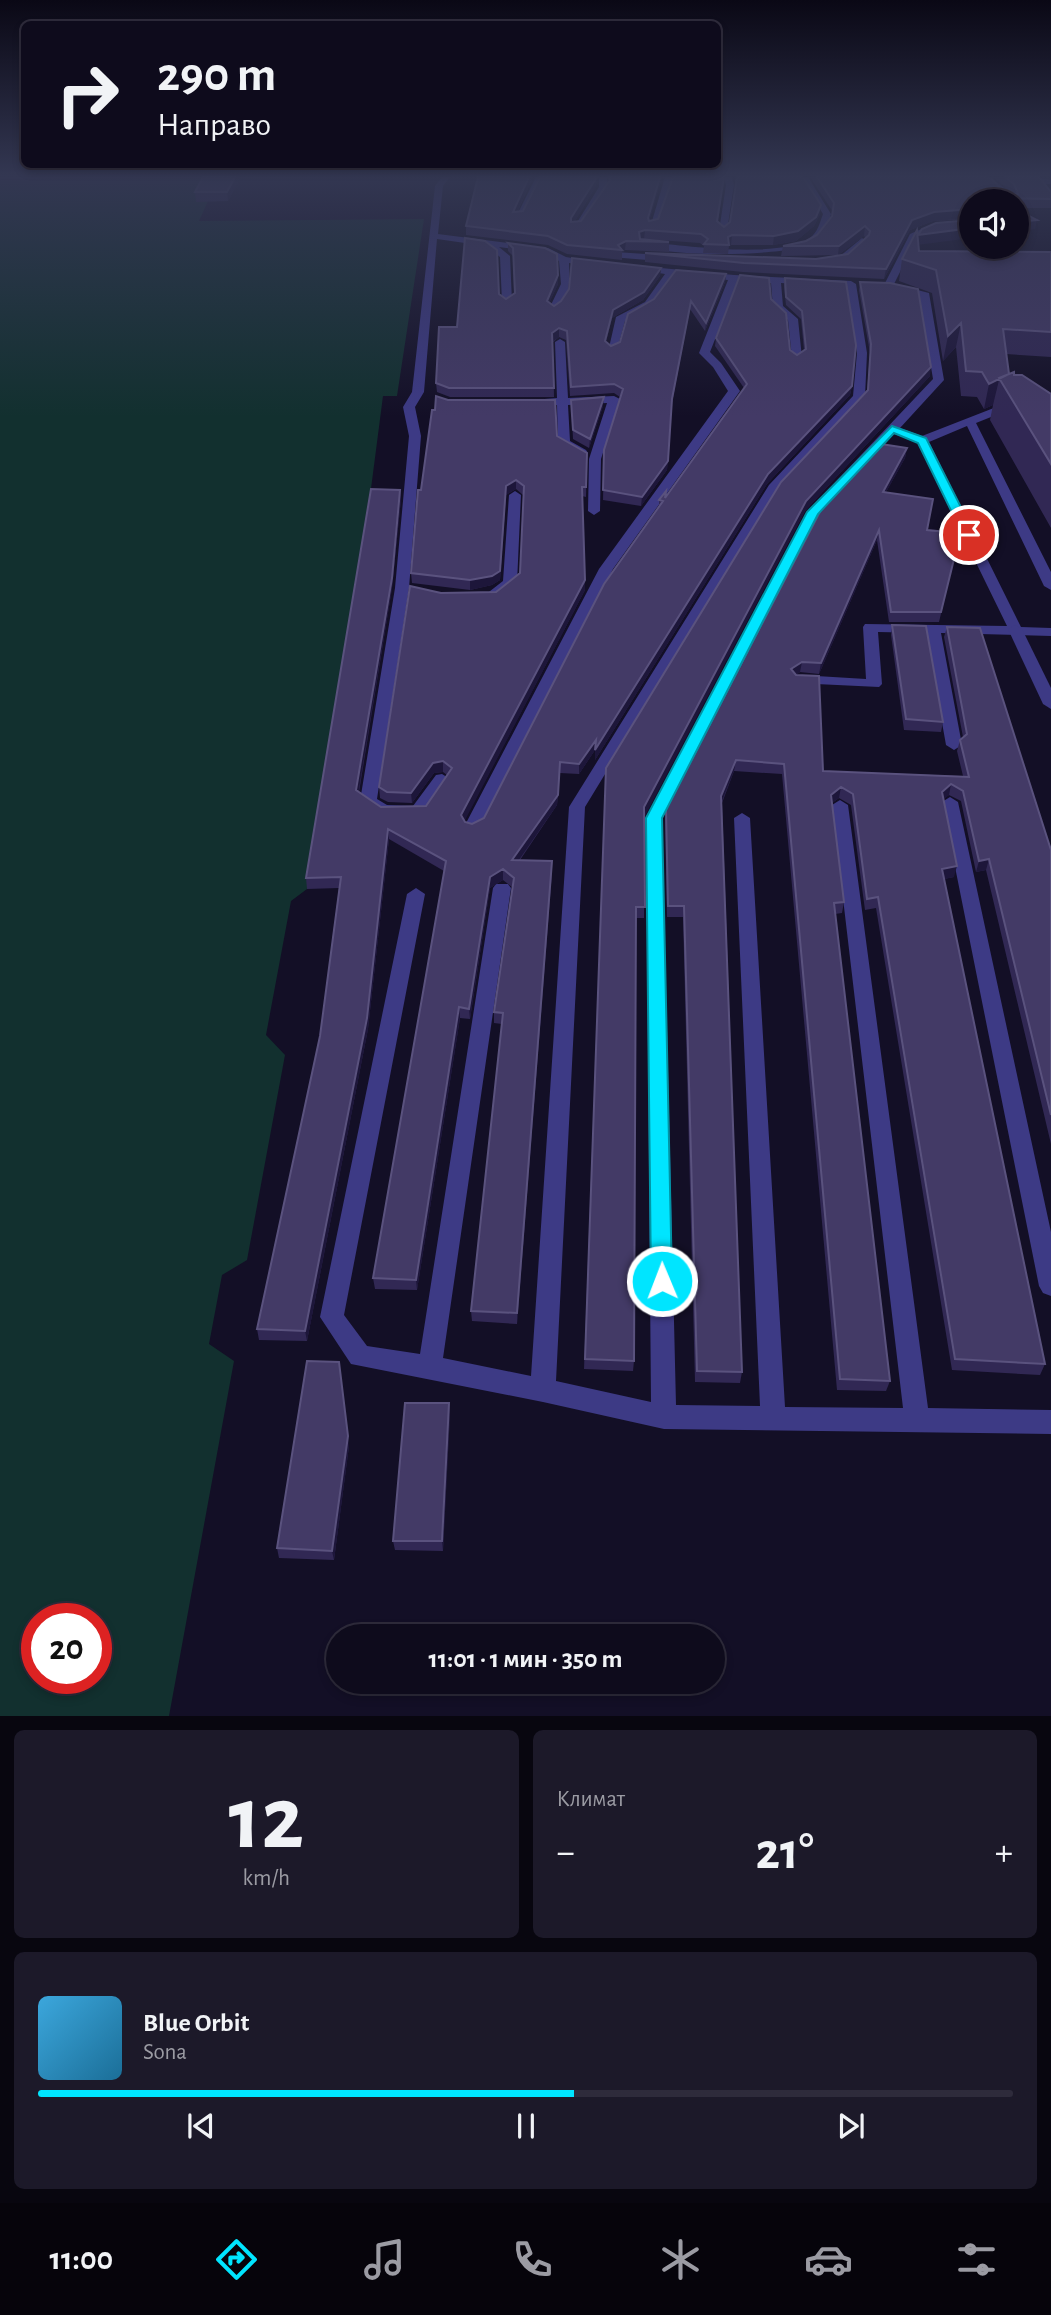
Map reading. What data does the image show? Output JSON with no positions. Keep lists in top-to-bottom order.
{
  "page": {
    "turn": ["290 m", "Направо"],
    "limit": "20",
    "trip": "11:01 · 1 мин · 350 m",
    "tile": [
      ["12", "km/h"],
      "Климат"
    ],
    "heat": ["−", "21°", "+"],
    "song": ["Blue Orbit", "Sona"],
    "tabs": "11:00"
  }
}
